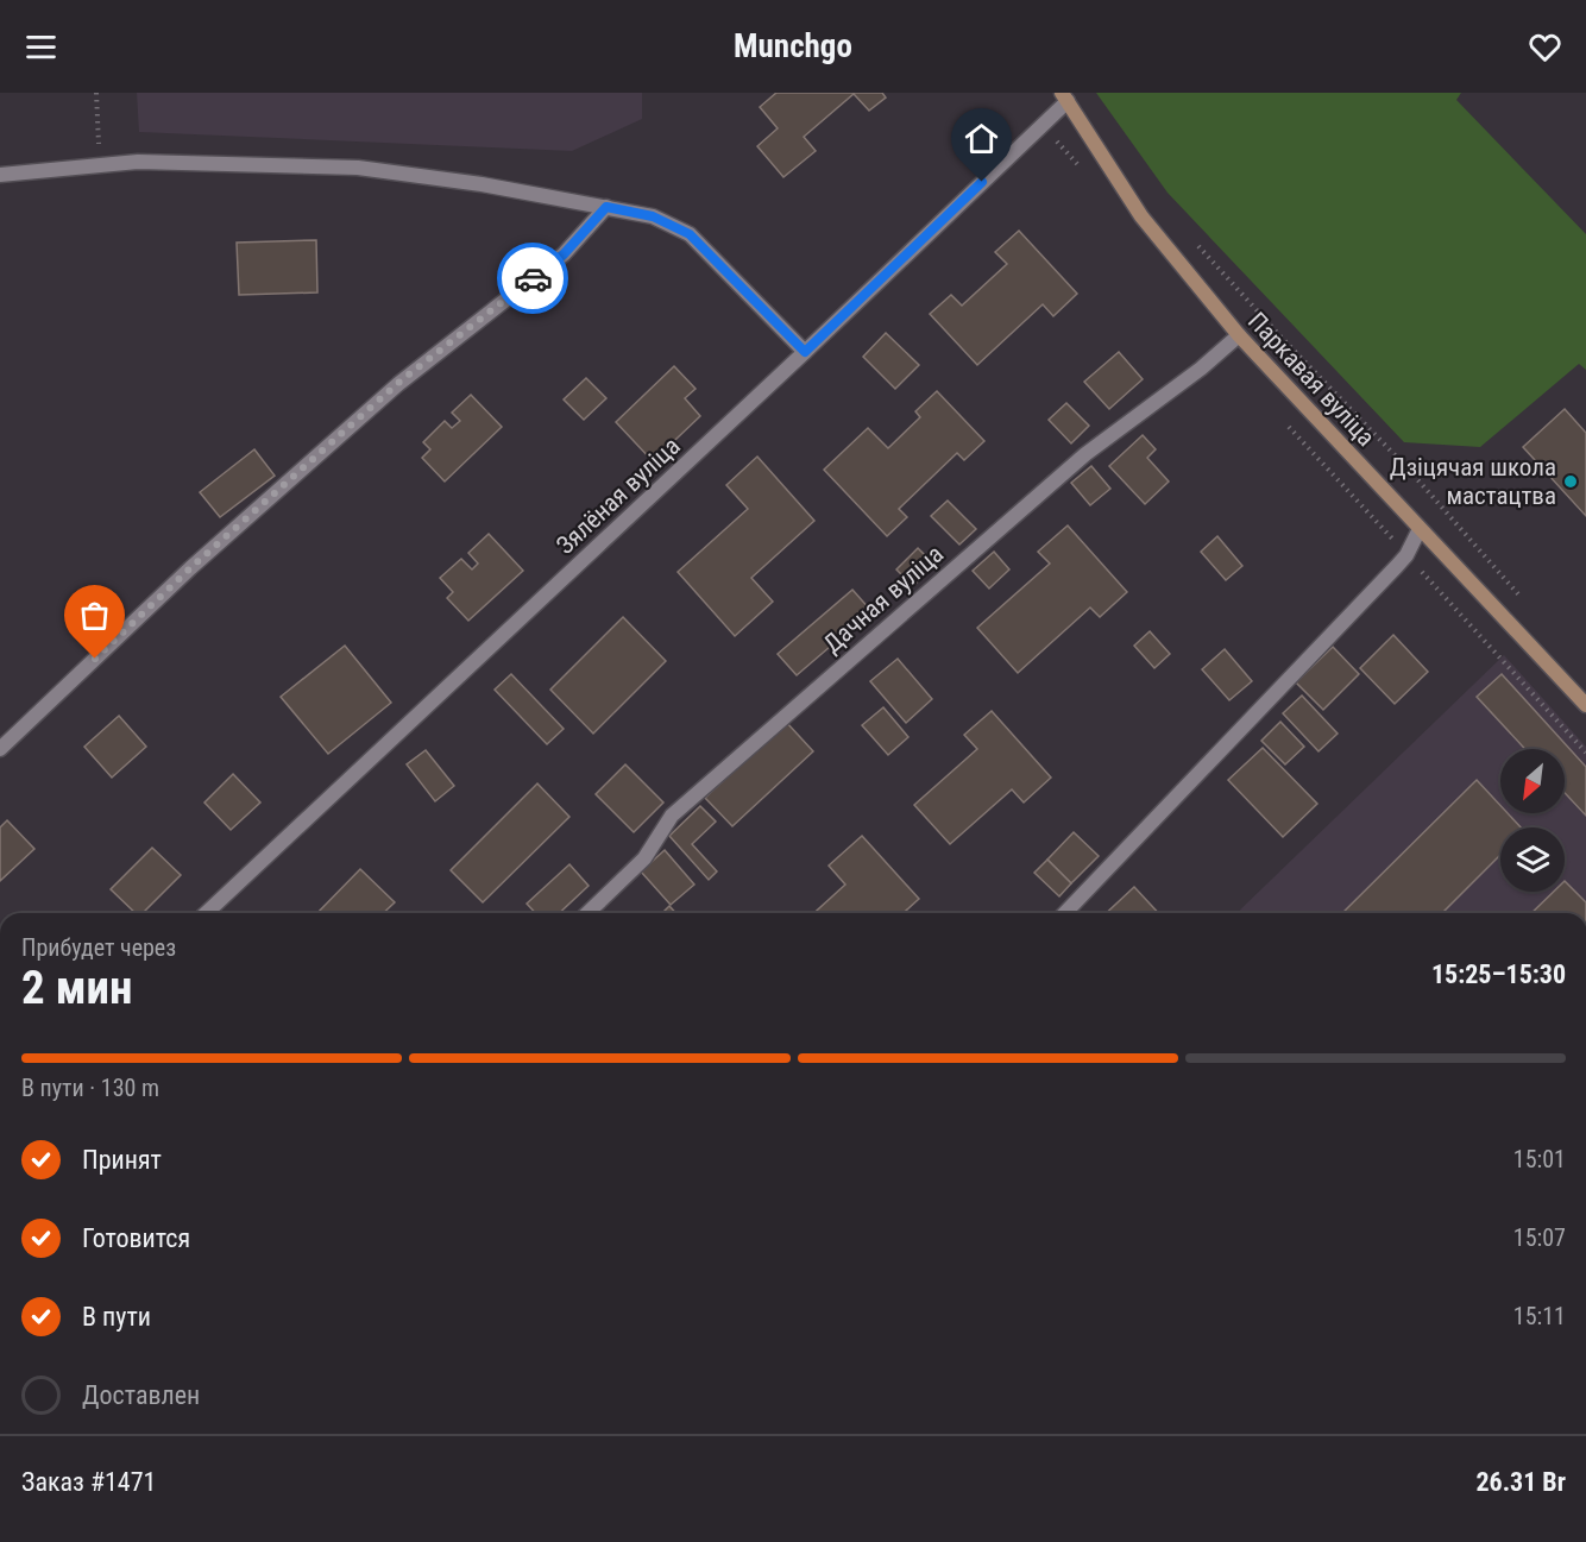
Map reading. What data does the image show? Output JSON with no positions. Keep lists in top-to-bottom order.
{
  "streets": {
    "street": ["Паркавая вуліца", "Зялёная вуліца", "Дачная вуліца"]
  },
  "crossings": [
    ["Паркавая вуліца", "Зялёная вуліца"],
    ["Паркавая вуліца", "Дачная вуліца"]
  ],
  "places": ["Дзіцячая школа мастацтва"],
  "north": "bottom left",
  "page": {
    "header": "Munchgo",
    "heading": ["2 мин", "Прибудет через", "15:25–15:30"],
    "panel": ["Заказ #1471", "26.31 Br"],
    "bar": "В пути · 130 m",
    "list": [
      ["Принят", "15:01"],
      ["Готовится", "15:07"],
      ["В пути", "15:11"],
      "Доставлен"
    ]
  }
}
